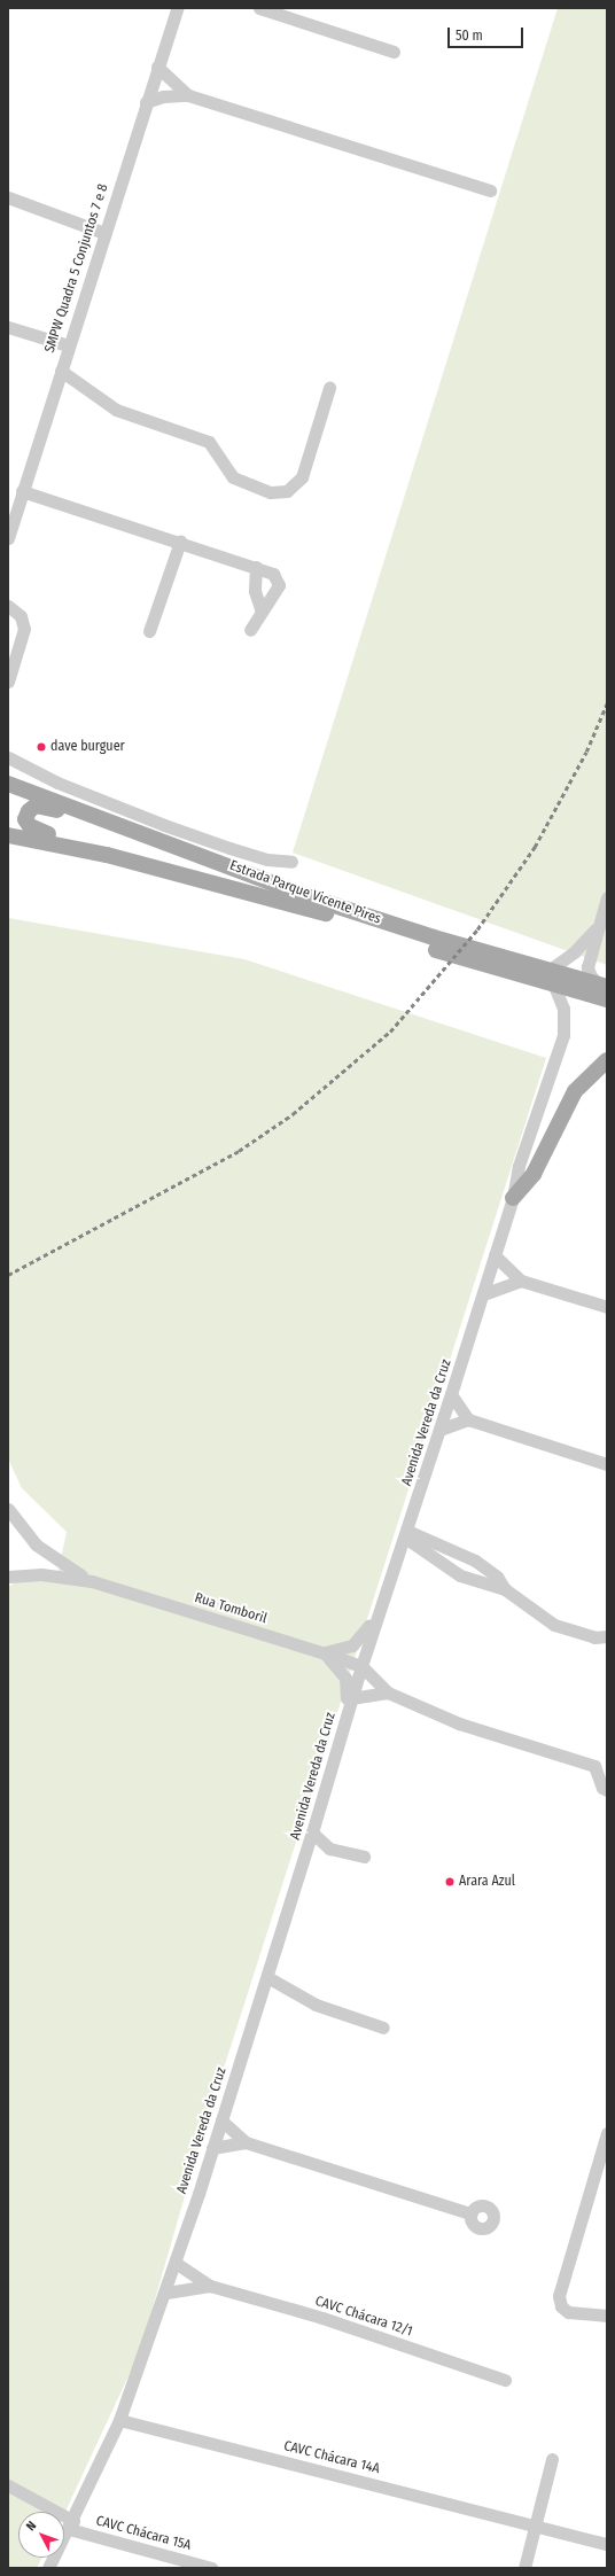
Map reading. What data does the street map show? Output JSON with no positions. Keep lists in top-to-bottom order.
{
  "streets": {
    "main road": ["Estrada Parque Vicente Pires"],
    "street": [
      "SMPW Quadra 5 Conjuntos 7 e 8",
      "Avenida Vereda da Cruz",
      "Rua Tomboril",
      "CAVC Chácara 12/1",
      "CAVC Chácara 14A",
      "CAVC Chácara 15A"
    ]
  },
  "crossings": [
    ["Estrada Parque Vicente Pires", "Avenida Vereda da Cruz"],
    ["Avenida Vereda da Cruz", "Rua Tomboril"],
    ["Avenida Vereda da Cruz", "CAVC Chácara 12/1"],
    ["Avenida Vereda da Cruz", "CAVC Chácara 14A"],
    ["Avenida Vereda da Cruz", "CAVC Chácara 15A"]
  ],
  "places": ["dave burguer", "Arara Azul"],
  "scale_bar": "50 m",
  "north": "top left"
}
